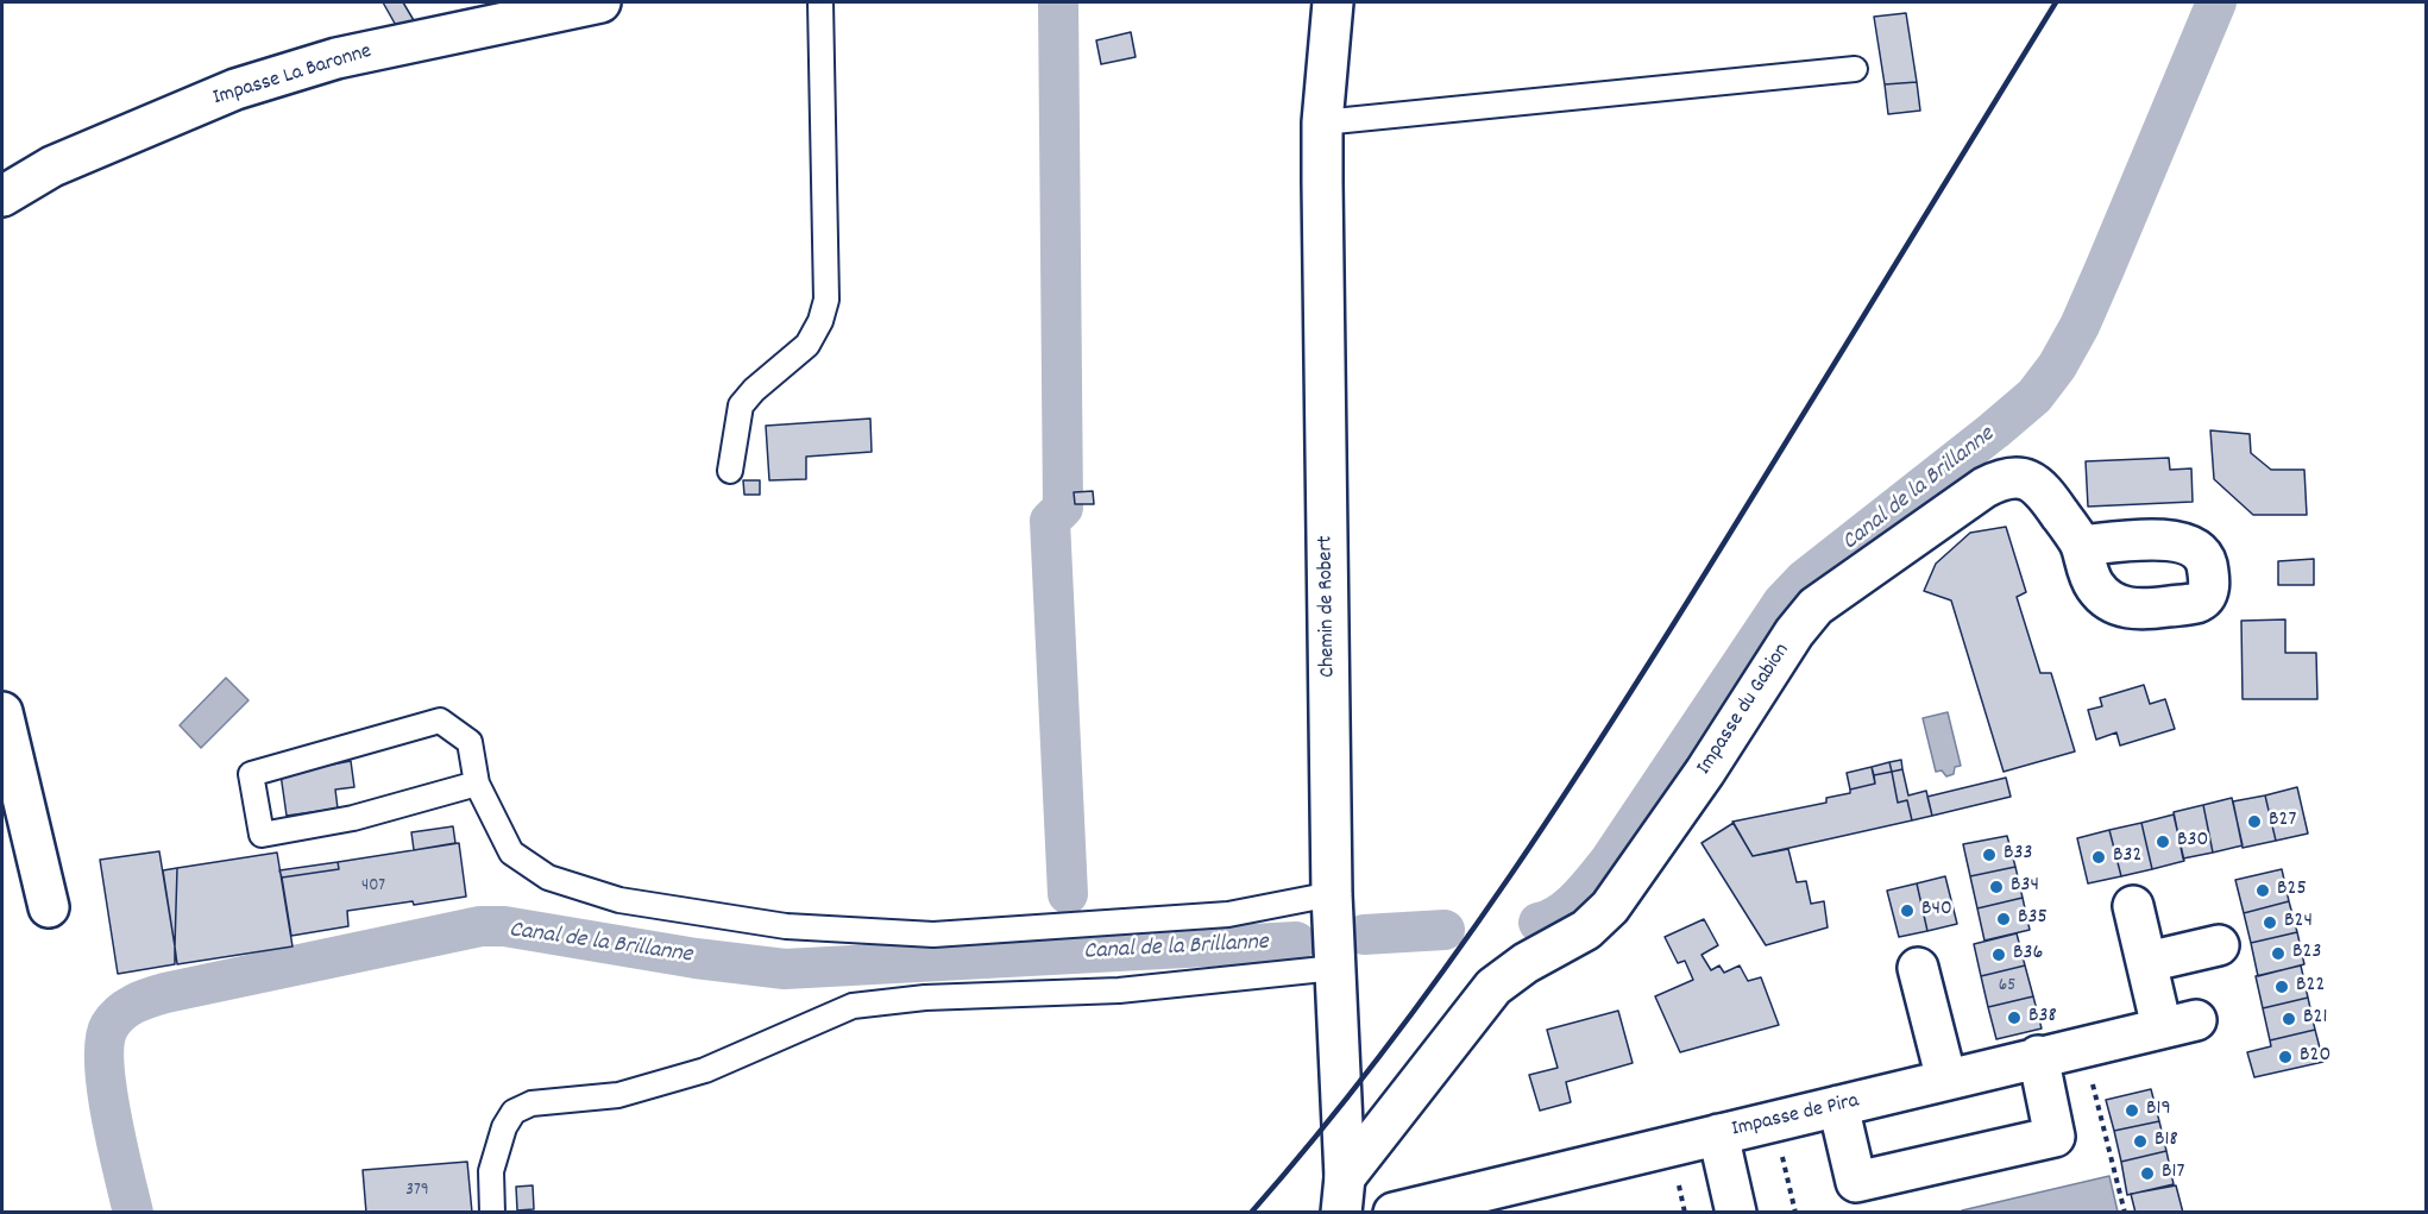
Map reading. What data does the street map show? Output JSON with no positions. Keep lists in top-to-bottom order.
{
  "streets": {
    "street": [
      "Impasse La Baronne",
      "Chemin de Robert",
      "Impasse du Gabion",
      "Impasse de Pira"
    ]
  },
  "crossings": [
    ["Chemin de Robert", "Impasse du Gabion"]
  ],
  "water": ["Canal de la Brillanne"],
  "places": [
    "B27",
    "B30",
    "B33",
    "B32",
    "B34",
    "B25",
    "B40",
    "B35",
    "B24",
    "B23",
    "B36",
    "B22",
    "B38",
    "B21",
    "B20",
    "B19",
    "B18",
    "B17"
  ],
  "house_numbers": ["407", "65", "379"]
}
